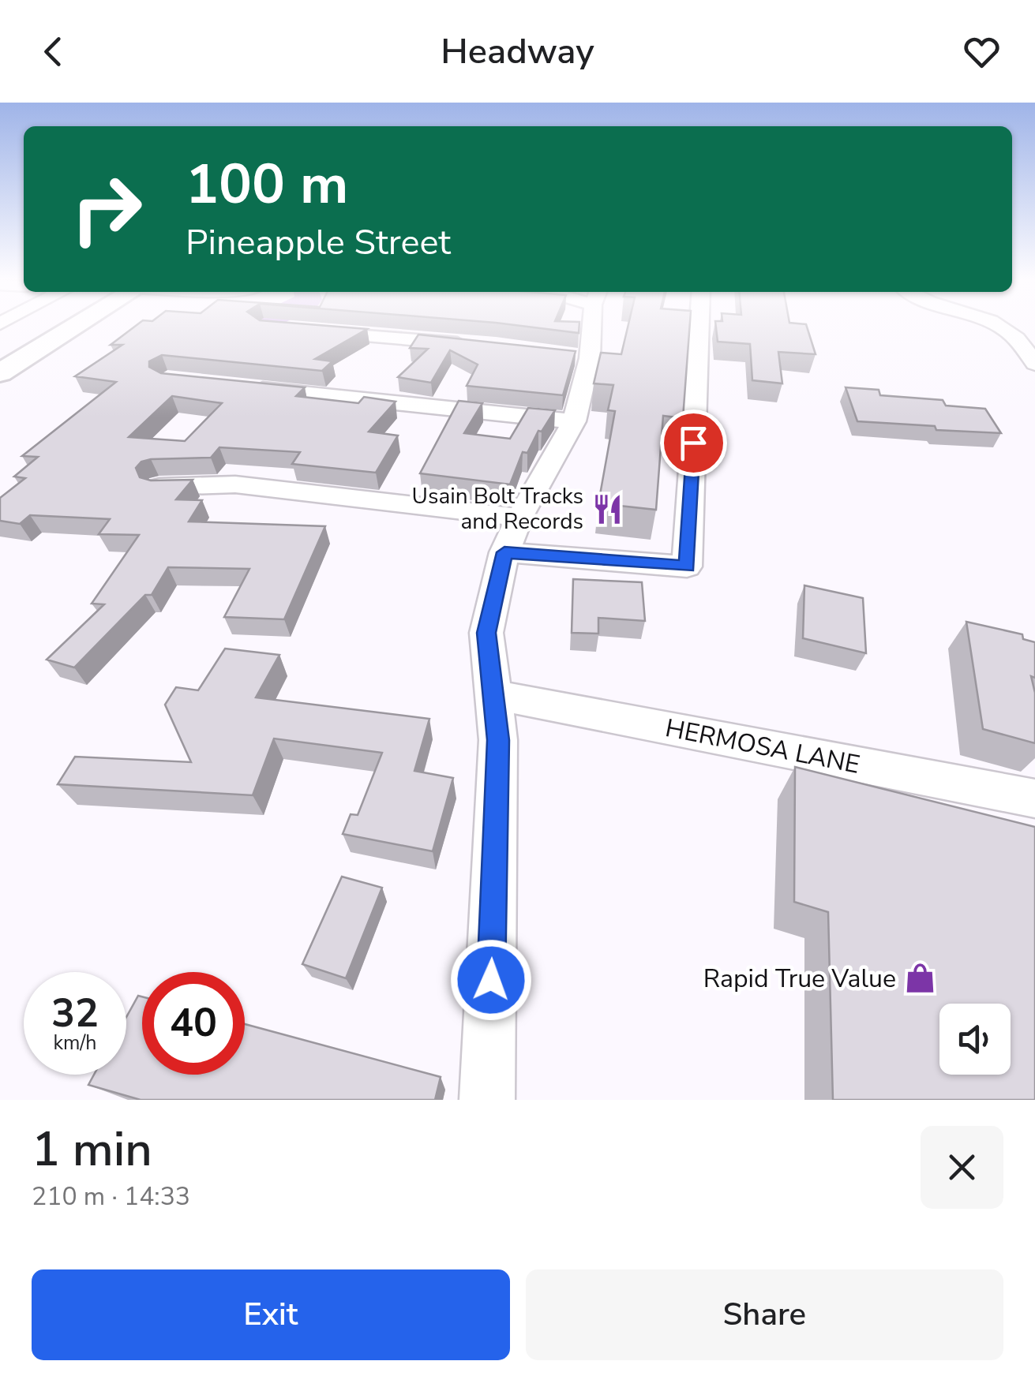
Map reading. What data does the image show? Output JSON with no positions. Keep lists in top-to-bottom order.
{
  "streets": {
    "street": ["HERMOSA LANE"]
  },
  "places": {
    "restaurant": ["Usain Bolt Tracks and Records"],
    "shop": ["Rapid True Value"]
  },
  "page": {
    "header": "Headway",
    "turn": ["100 m", "Pineapple Street"],
    "speed": "32 km/h",
    "limit": "40",
    "heading": ["1 min", "210 m · 14:33"],
    "buttons": ["Exit", "Share"]
  }
}
